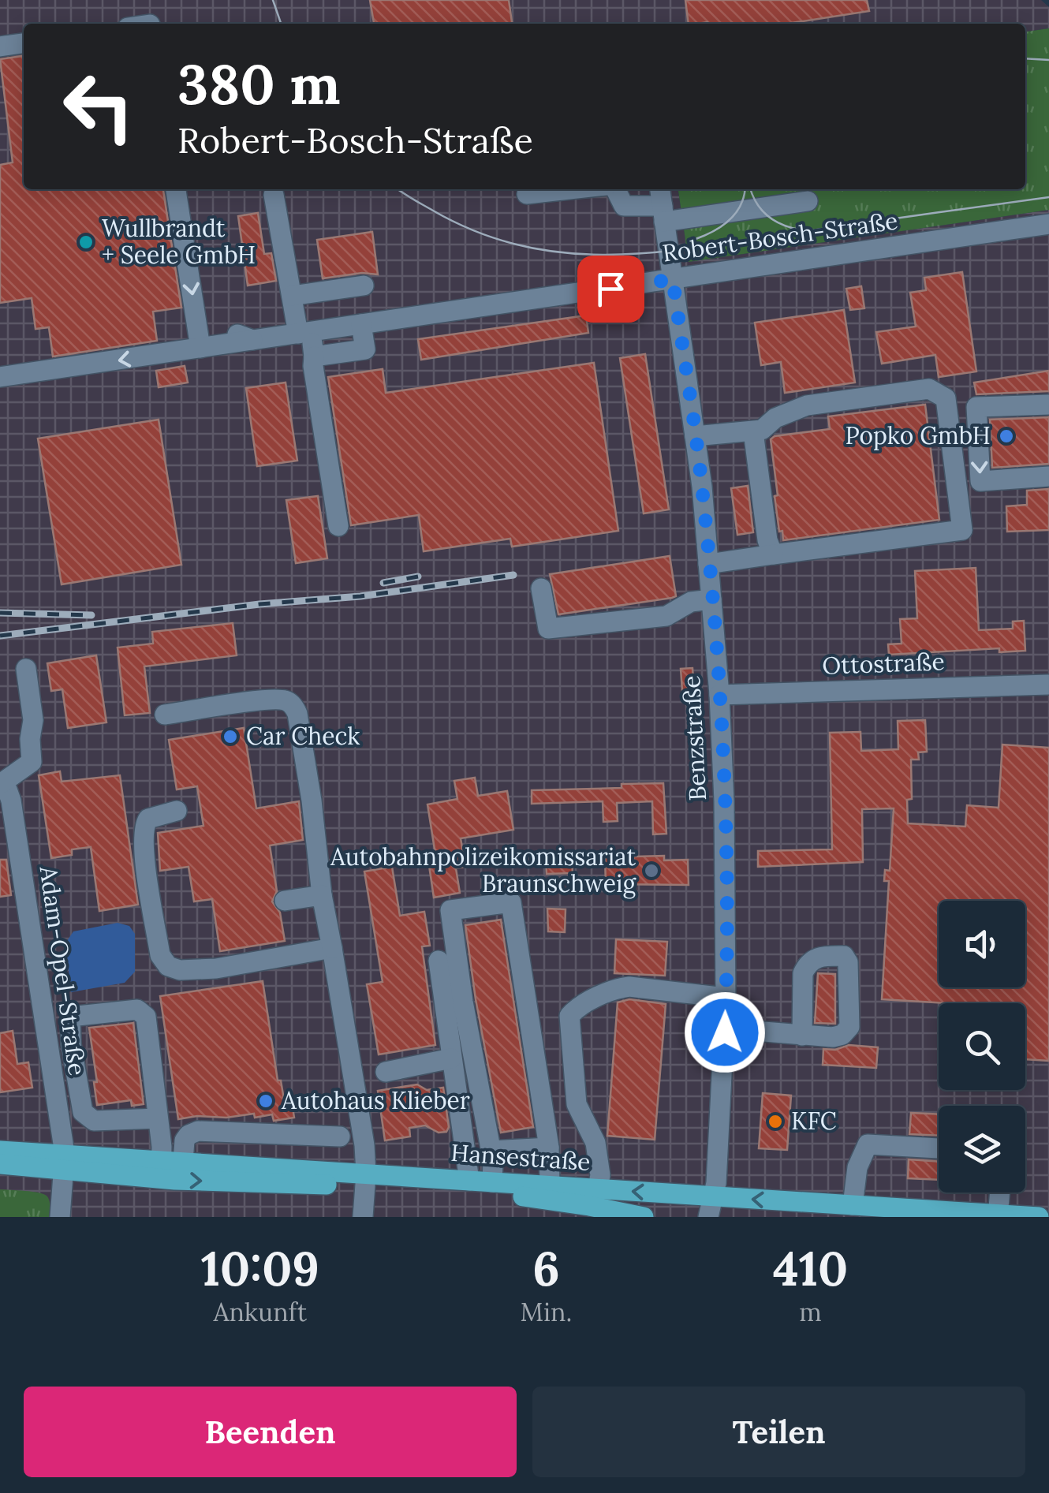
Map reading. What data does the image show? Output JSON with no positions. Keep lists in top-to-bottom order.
{
  "streets": {
    "main road": ["Hansestraße"],
    "street": [
      "Robert-Bosch-Straße",
      "Ottostraße",
      "Benzstraße",
      "Adam-Opel-Straße"
    ]
  },
  "crossings": [
    ["Robert-Bosch-Straße", "Benzstraße"],
    ["Ottostraße", "Benzstraße"],
    ["Benzstraße", "Hansestraße"],
    ["Adam-Opel-Straße", "Hansestraße"]
  ],
  "places": [
    "Wullbrandt + Seele GmbH",
    "Popko GmbH",
    "Car Check",
    "Autobahnpolizeikomissariat Braunschweig",
    "Autohaus Klieber",
    "KFC"
  ],
  "page": {
    "turn": ["380 m", "Robert-Bosch-Straße"],
    "eta": [
      "10:09",
      "Ankunft",
      "6",
      "Min.",
      "410",
      "m"
    ],
    "buttons": ["Beenden", "Teilen"]
  }
}
